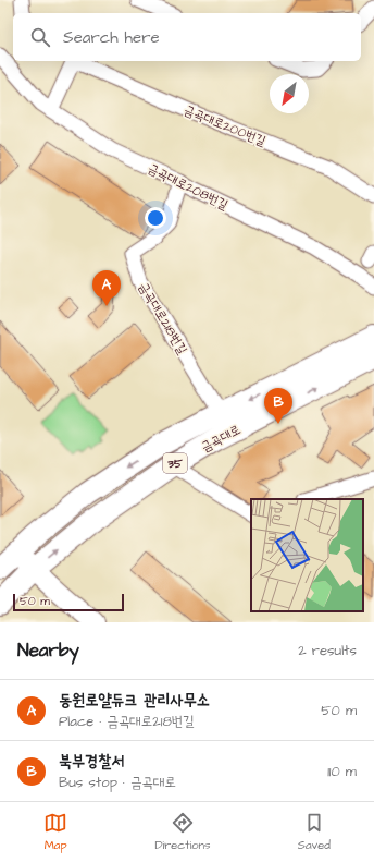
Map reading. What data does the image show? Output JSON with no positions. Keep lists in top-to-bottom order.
{
  "streets": {
    "main road": ["금곡대로", "35"],
    "street": ["금곡대로200번길", "금곡대로208번길", "금곡대로218번길"]
  },
  "crossings": [
    ["금곡대로208번길", "금곡대로218번길"],
    ["금곡대로218번길", "금곡대로"]
  ],
  "scale_bar": "50 m",
  "north": "bottom left",
  "page": {
    "search": "Search here",
    "pins": ["A", "B"],
    "scale": "50 m",
    "heading": ["Nearby", "2 results"],
    "list": [
      {
        "mark": "A",
        "name": "동원로얄듀크 관리사무소",
        "note": "Place · 금곡대로218번길",
        "value": "50 m"
      },
      {
        "mark": "B",
        "name": "북부경찰서",
        "note": "Bus stop · 금곡대로",
        "value": "110 m"
      }
    ],
    "nav": ["Map", "Directions", "Saved"]
  }
}
